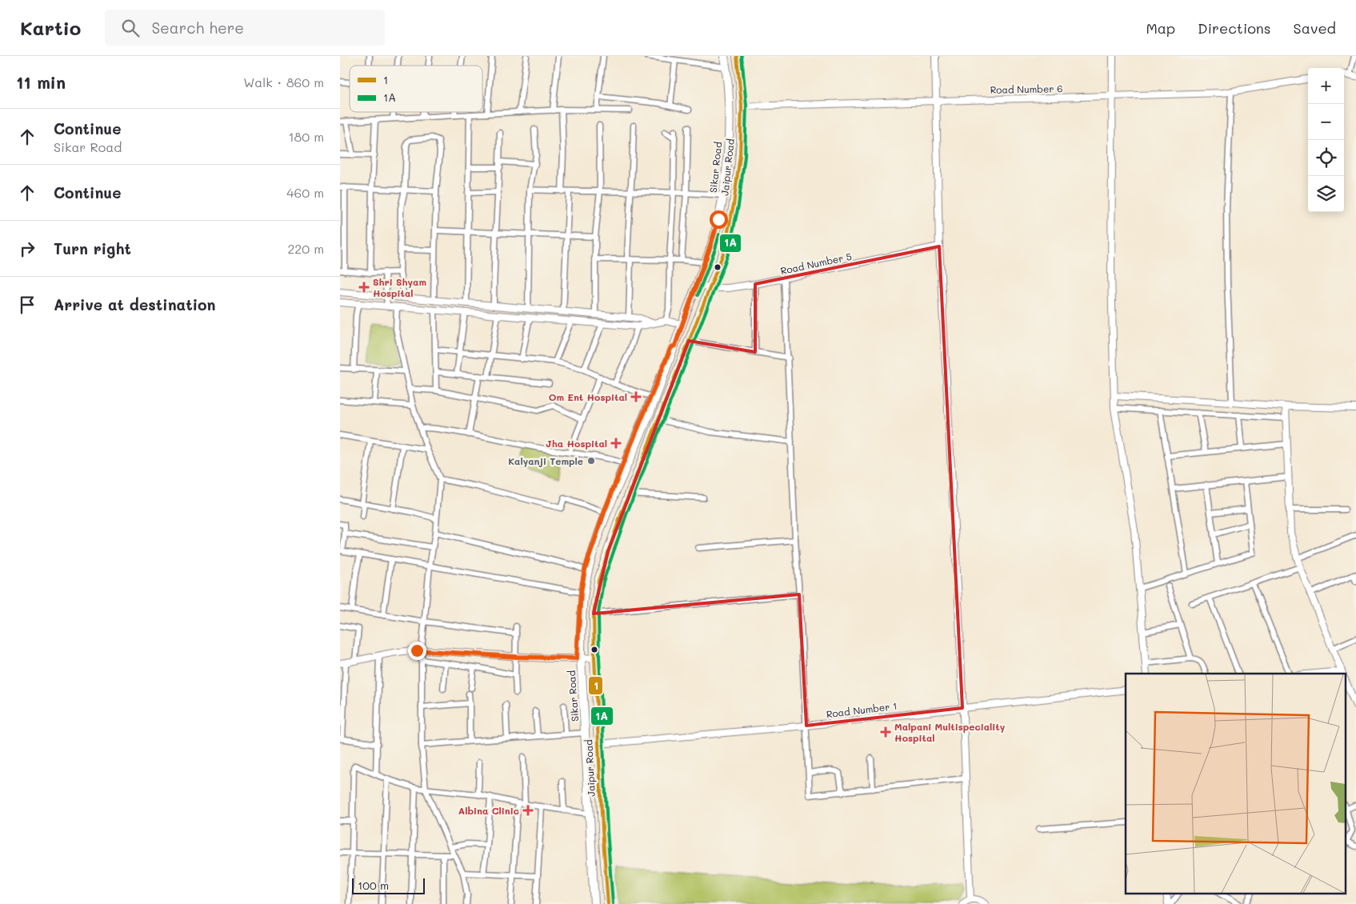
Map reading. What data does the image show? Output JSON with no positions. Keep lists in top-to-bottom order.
{
  "streets": {
    "main road": ["Sikar Road", "Jaipur Road"],
    "street": ["Road Number 6", "Road Number 5", "Road Number 1"]
  },
  "crossings": [
    ["Road Number 6", "Jaipur Road"],
    ["Sikar Road", "Road Number 5"],
    ["Jaipur Road", "Road Number 5"],
    ["Jaipur Road", "Road Number 1"]
  ],
  "places": {
    "health": [
      "Shri Shyam Hospital",
      "Om Ent Hospital",
      "Jha Hospital",
      "Malpani Multispeciality Hospital",
      "Albina Clinic"
    ],
    "other": ["Kalyanji Temple"]
  },
  "lines": ["transit line 1", "transit line 1A"],
  "legend": ["1", "1A"],
  "scale_bar": "100 m",
  "page": {
    "header": "Kartio",
    "search": "Search here",
    "nav": ["Map", "Directions", "Saved"],
    "heading": ["11 min", "Walk · 860 m"],
    "map_buttons": ["+", "−"],
    "list": [
      ["Continue", "Sikar Road", "180 m"],
      ["Continue", "460 m"],
      ["Turn right", "220 m"],
      "Arrive at destination"
    ],
    "scale": "100 m"
  }
}
